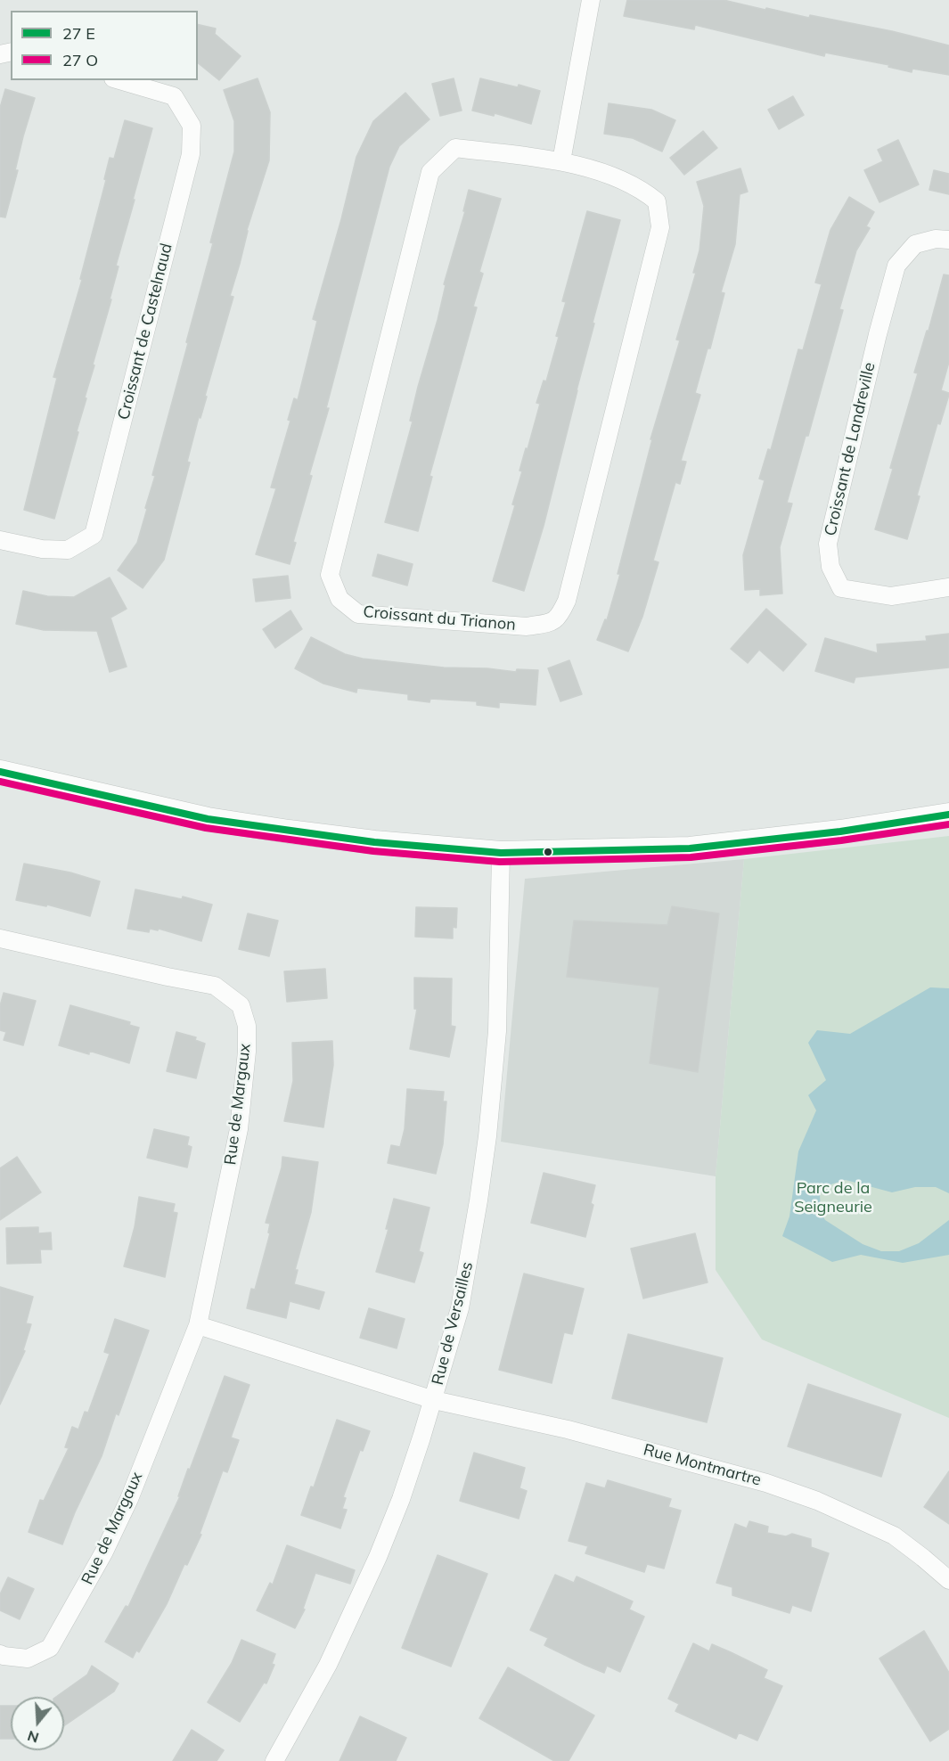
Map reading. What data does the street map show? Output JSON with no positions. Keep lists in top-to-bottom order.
{
  "streets": {
    "street": [
      "Croissant de Castelnaud",
      "Croissant de Landreville",
      "Croissant du Trianon",
      "Rue de Margaux",
      "Rue de Versailles",
      "Rue Montmartre"
    ]
  },
  "crossings": [
    ["Rue de Versailles", "Rue Montmartre"]
  ],
  "parks": ["Parc de la Seigneurie"],
  "legend": ["27 E", "27 O"],
  "north": "bottom"
}
